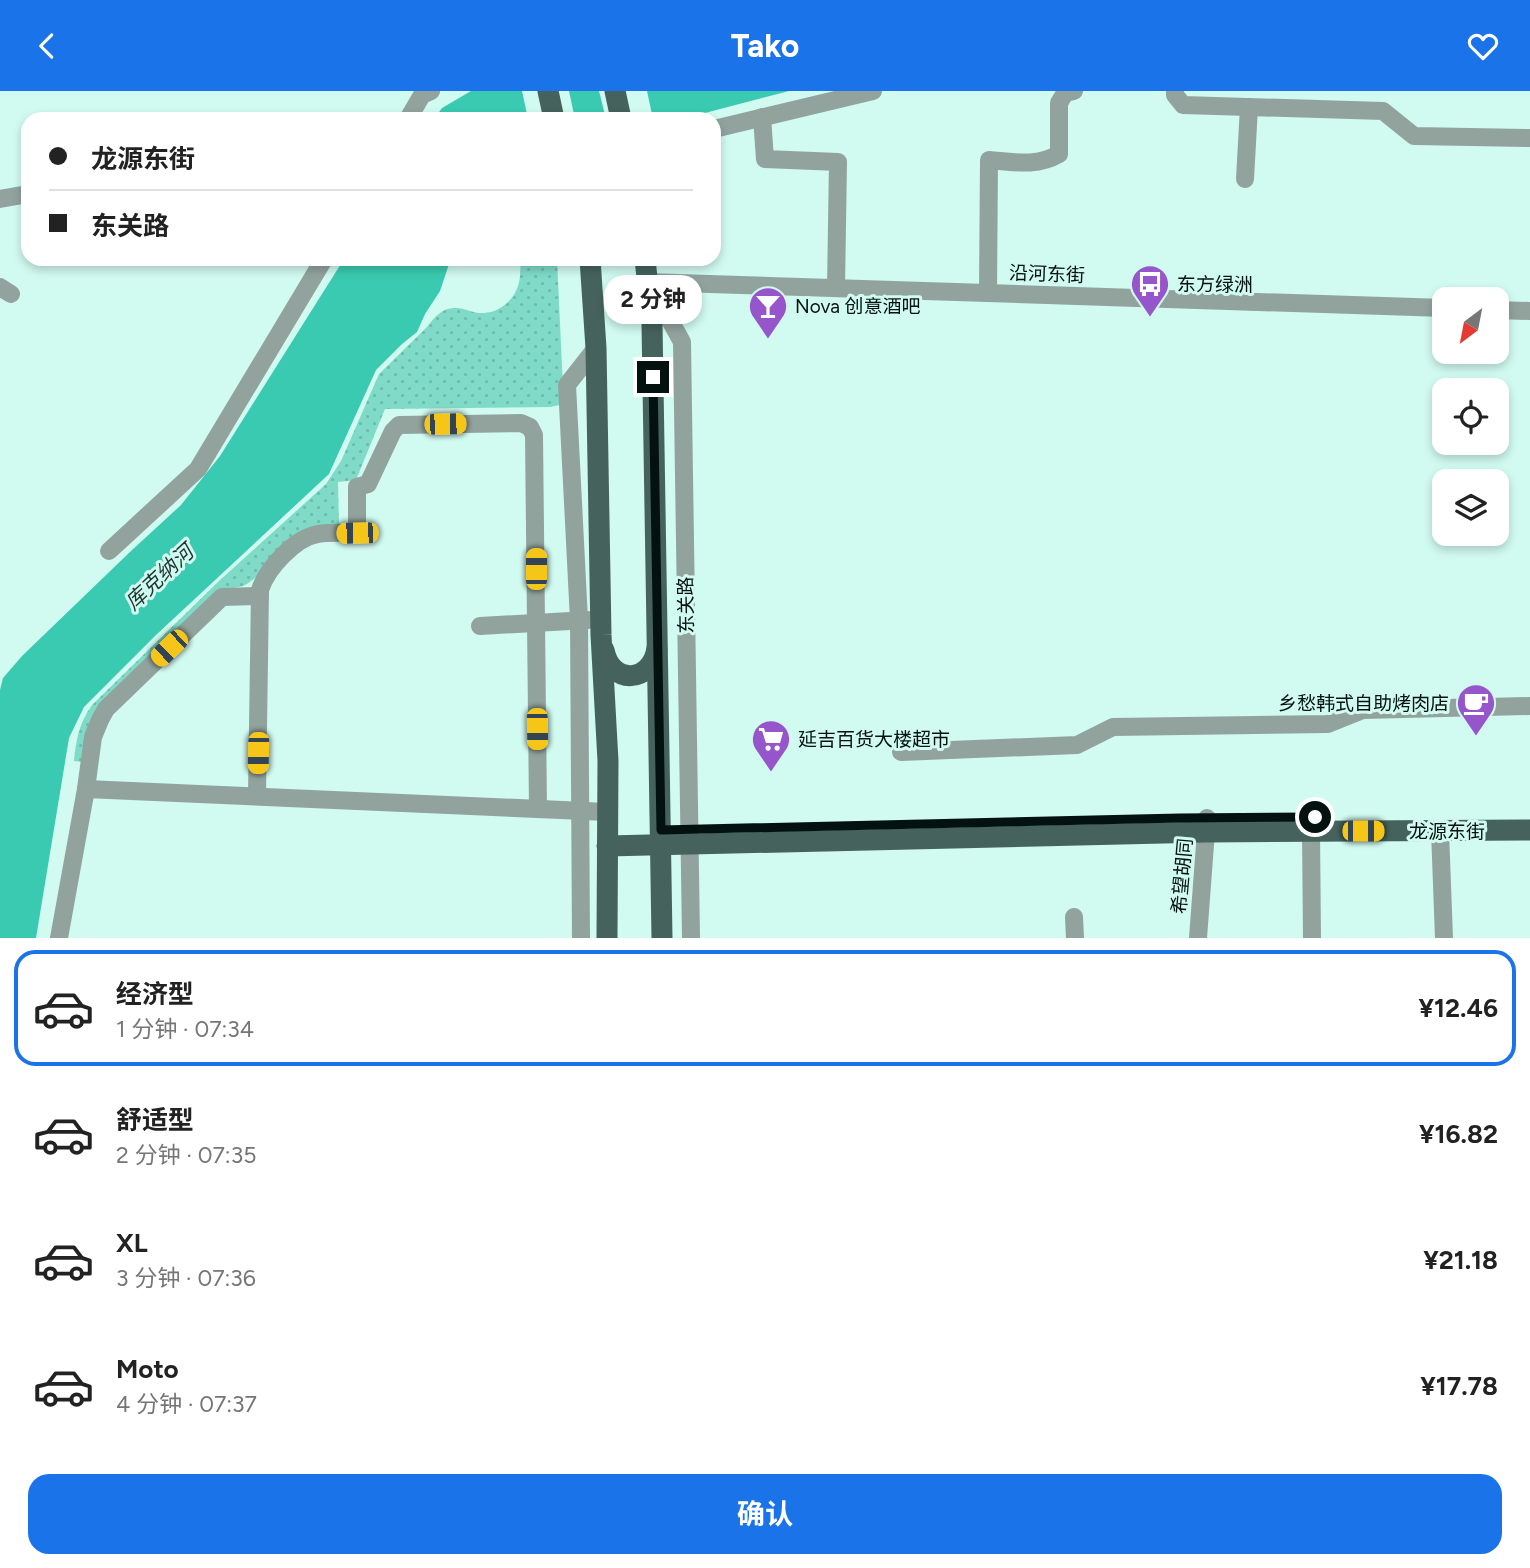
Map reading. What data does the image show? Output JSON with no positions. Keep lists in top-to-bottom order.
{
  "streets": {
    "main road": ["东关路", "龙源东街"],
    "street": ["沿河东街", "希望胡同"]
  },
  "crossings": [
    ["沿河东街", "东关路"],
    ["东关路", "龙源东街"],
    ["龙源东街", "希望胡同"]
  ],
  "water": ["库克纳河"],
  "places": {
    "bus stop": ["东方绿洲"],
    "bar": ["Nova 创意酒吧"],
    "cafe": ["乡愁韩式自助烤肉店"],
    "supermarket": ["延吉百货大楼超市"]
  },
  "north": "bottom left",
  "page": {
    "header": "Tako",
    "banner": ["龙源东街", "东关路"],
    "bubble": "2 分钟",
    "list": [
      {
        "name": "经济型",
        "note": "1 分钟 · 07:34",
        "value": "¥12.46"
      },
      {
        "name": "舒适型",
        "note": "2 分钟 · 07:35",
        "value": "¥16.82"
      },
      {
        "name": "XL",
        "note": "3 分钟 · 07:36",
        "value": "¥21.18"
      },
      {
        "name": "Moto",
        "note": "4 分钟 · 07:37",
        "value": "¥17.78"
      }
    ],
    "buttons": "确认"
  }
}
